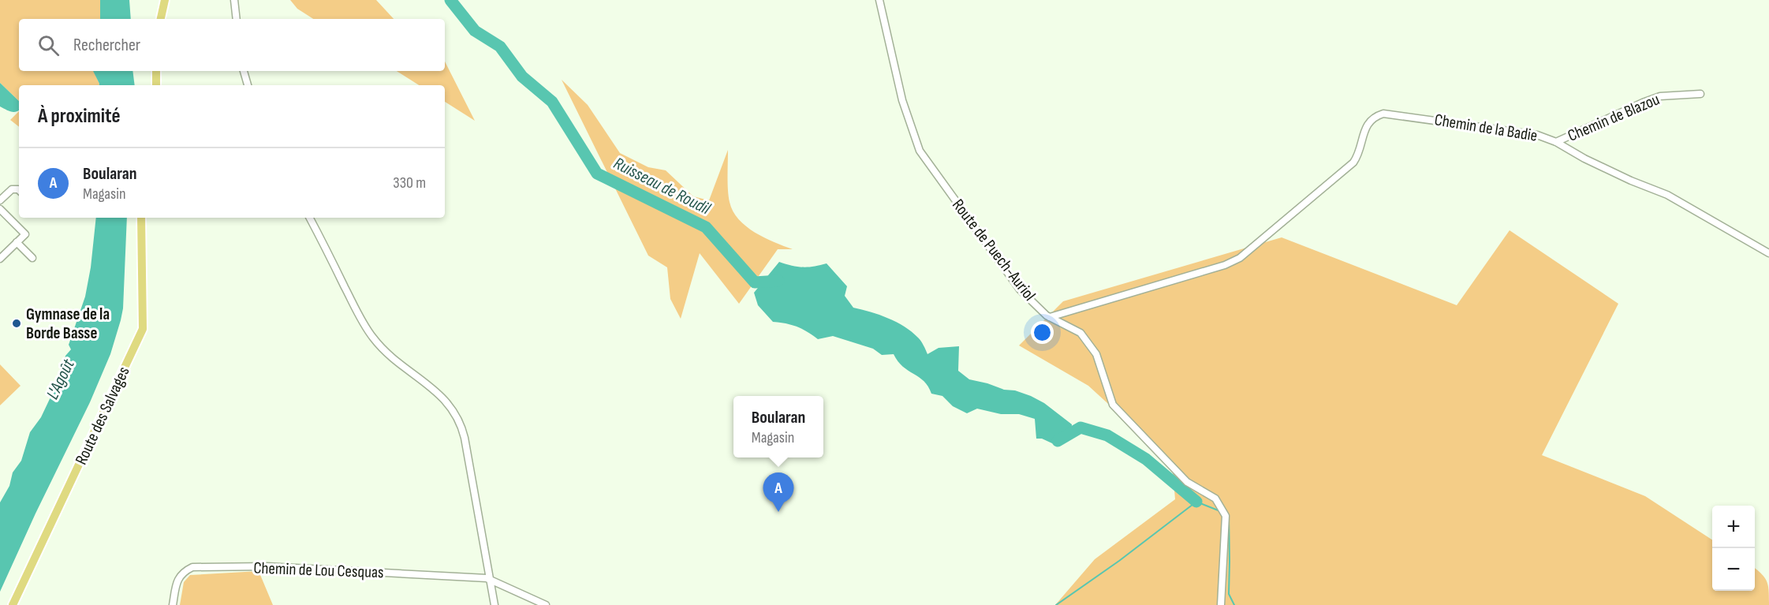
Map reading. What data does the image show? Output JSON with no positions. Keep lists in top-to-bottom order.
{
  "streets": {
    "main road": ["Route des Salvages"],
    "street": [
      "Chemin de Blazou",
      "Chemin de la Badie",
      "Route de Puech-Auriol",
      "Chemin de Lou Cesquas"
    ]
  },
  "crossings": [
    ["Chemin de Blazou", "Chemin de la Badie"],
    ["Chemin de la Badie", "Route de Puech-Auriol"]
  ],
  "water": ["Ruisseau de Roudil", "L'Agoût"],
  "places": ["Gymnase de la Borde Basse"],
  "page": {
    "search": "Rechercher",
    "heading": "À proximité",
    "list": [
      {
        "mark": "A",
        "name": "Boularan",
        "note": "Magasin",
        "value": "330 m"
      }
    ],
    "popup": ["Boularan", "Magasin"],
    "pins": "A",
    "map_buttons": ["+", "−"]
  }
}
